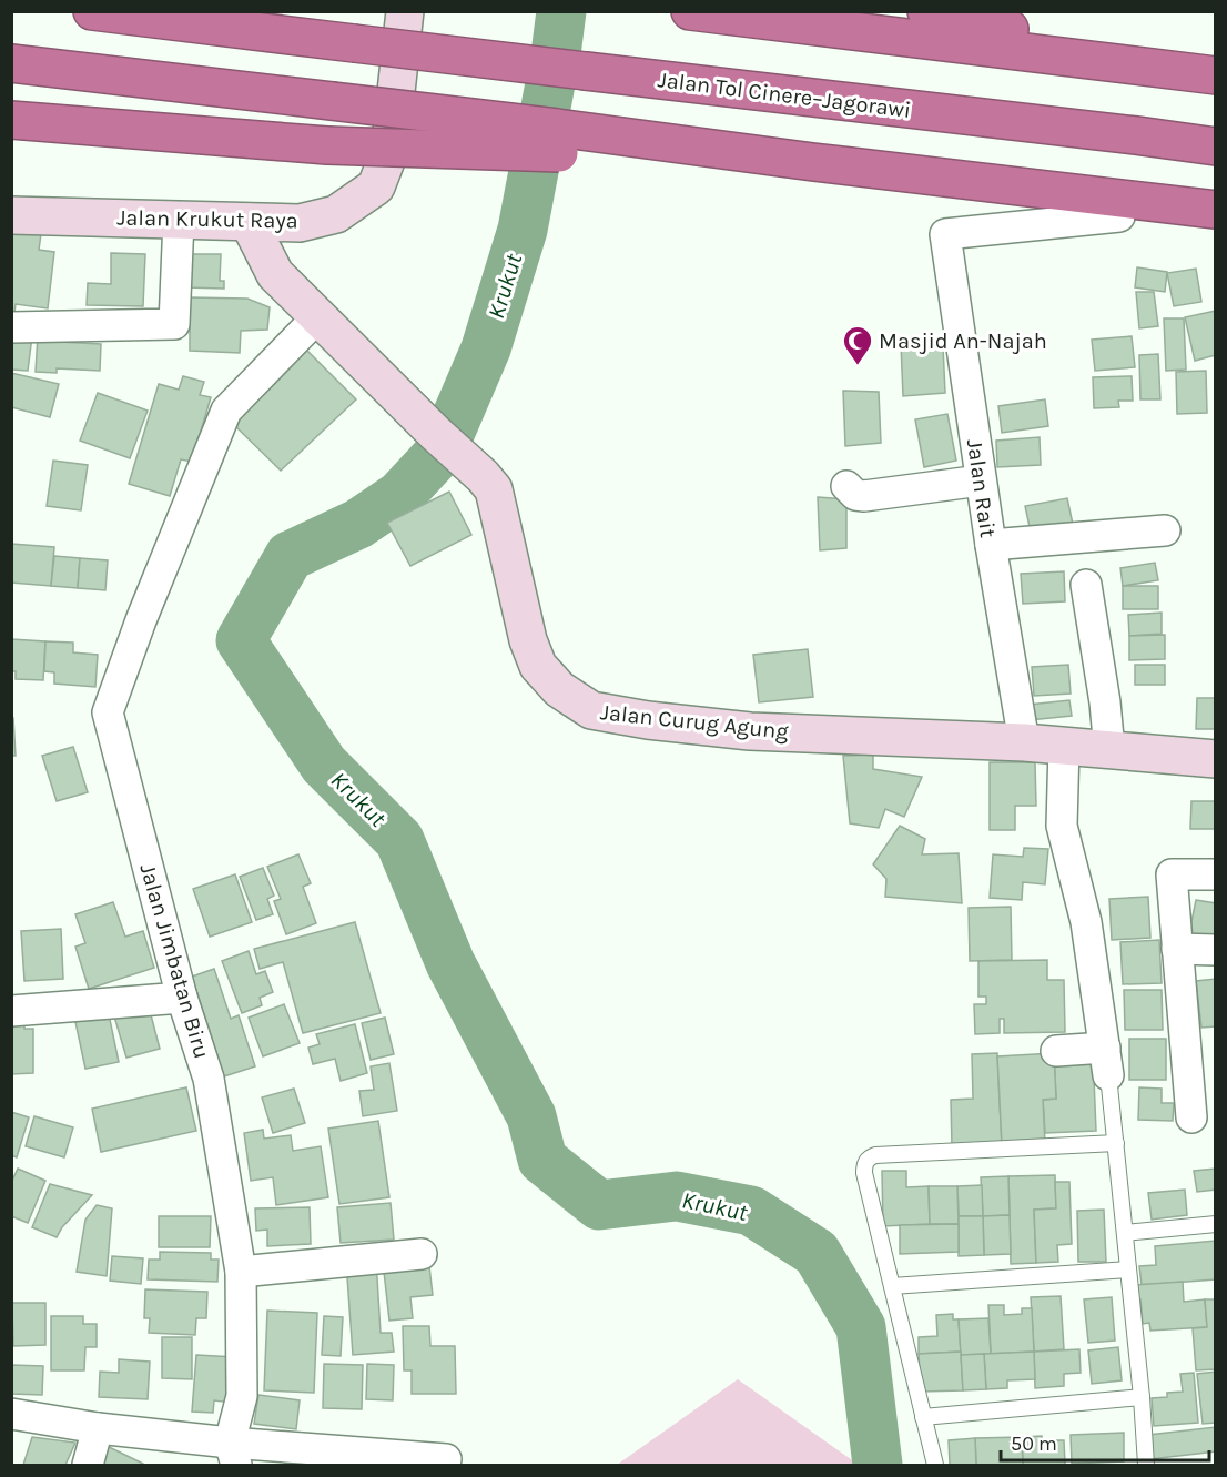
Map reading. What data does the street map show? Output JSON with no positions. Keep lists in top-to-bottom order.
{
  "streets": {
    "highway": ["Jalan Tol Cinere–Jagorawi"],
    "street": [
      "Jalan Krukut Raya",
      "Jalan Rait",
      "Jalan Curug Agung",
      "Jalan Jimbatan Biru"
    ]
  },
  "crossings": [
    ["Jalan Krukut Raya", "Jalan Curug Agung"],
    ["Jalan Rait", "Jalan Curug Agung"],
    ["Jalan Curug Agung", "Jalan Jimbatan Biru"]
  ],
  "water": ["Krukut"],
  "places": {
    "mosque": ["Masjid An-Najah"]
  },
  "scale_bar": "50 m"
}
